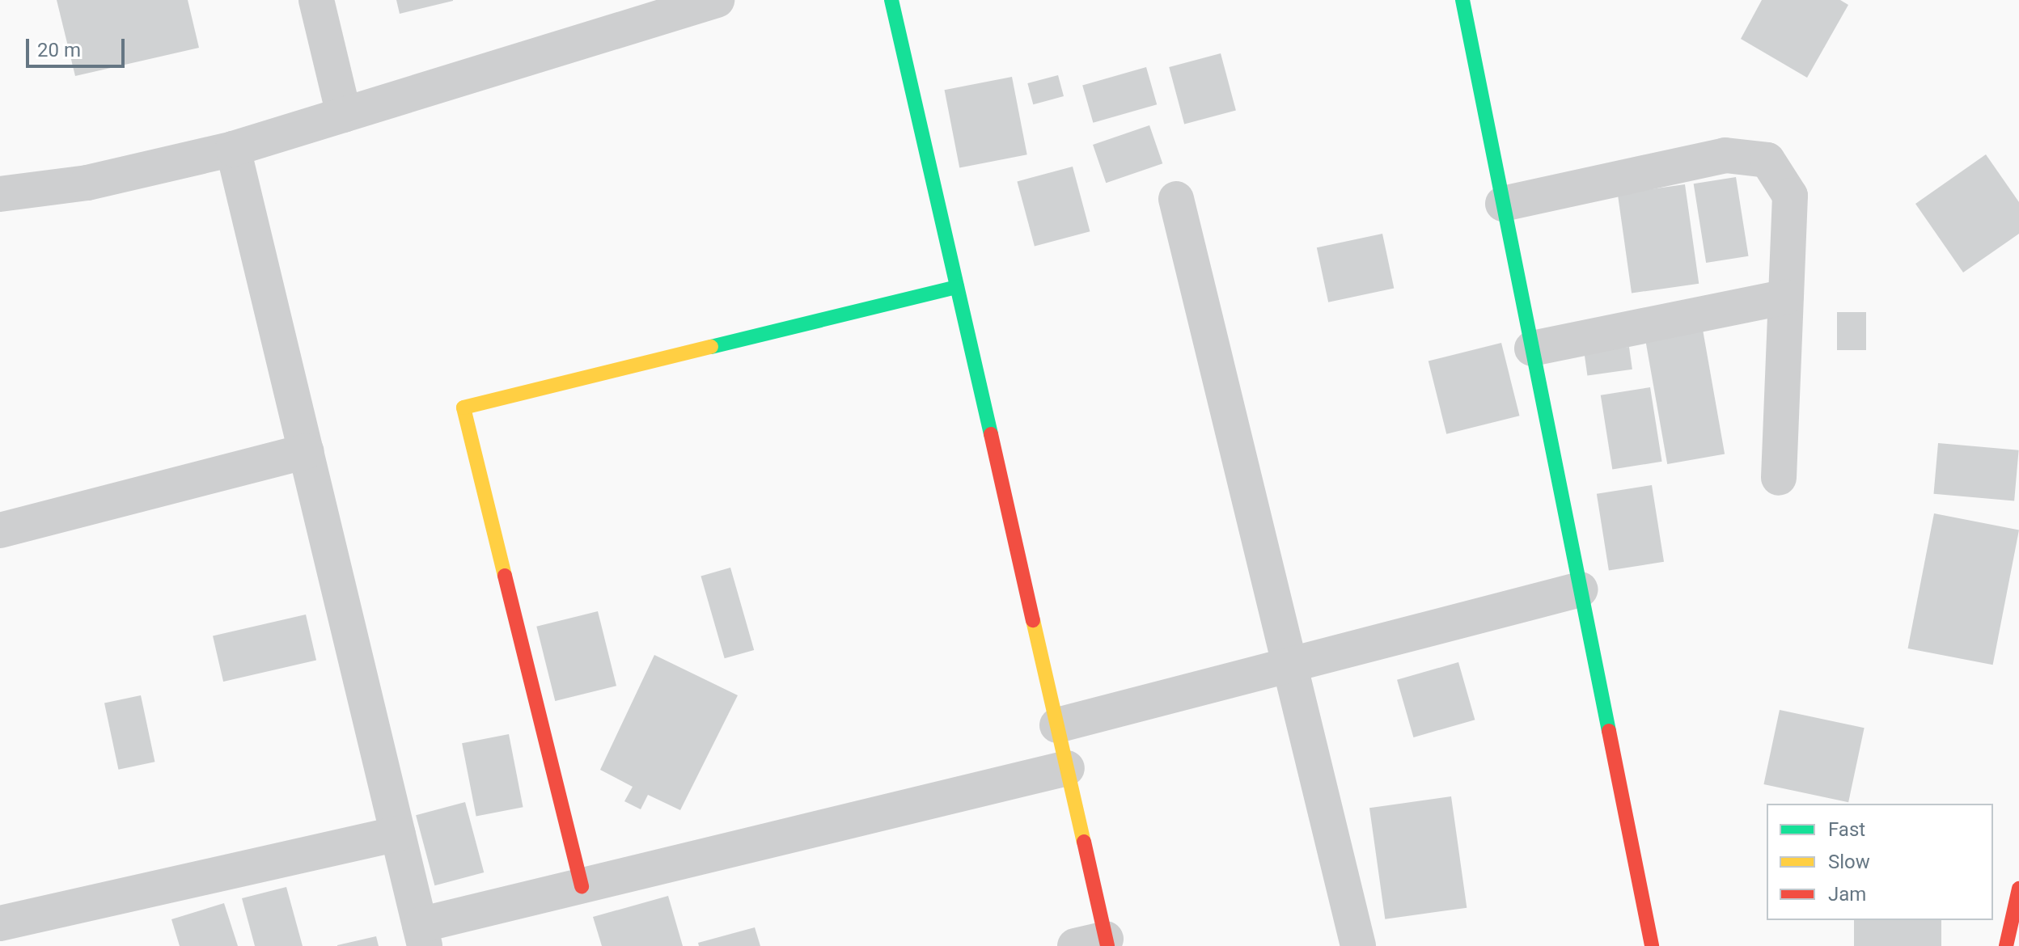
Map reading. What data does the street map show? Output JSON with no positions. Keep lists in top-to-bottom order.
{
  "legend": ["Fast", "Slow", "Jam"],
  "scale_bar": "20 m"
}
